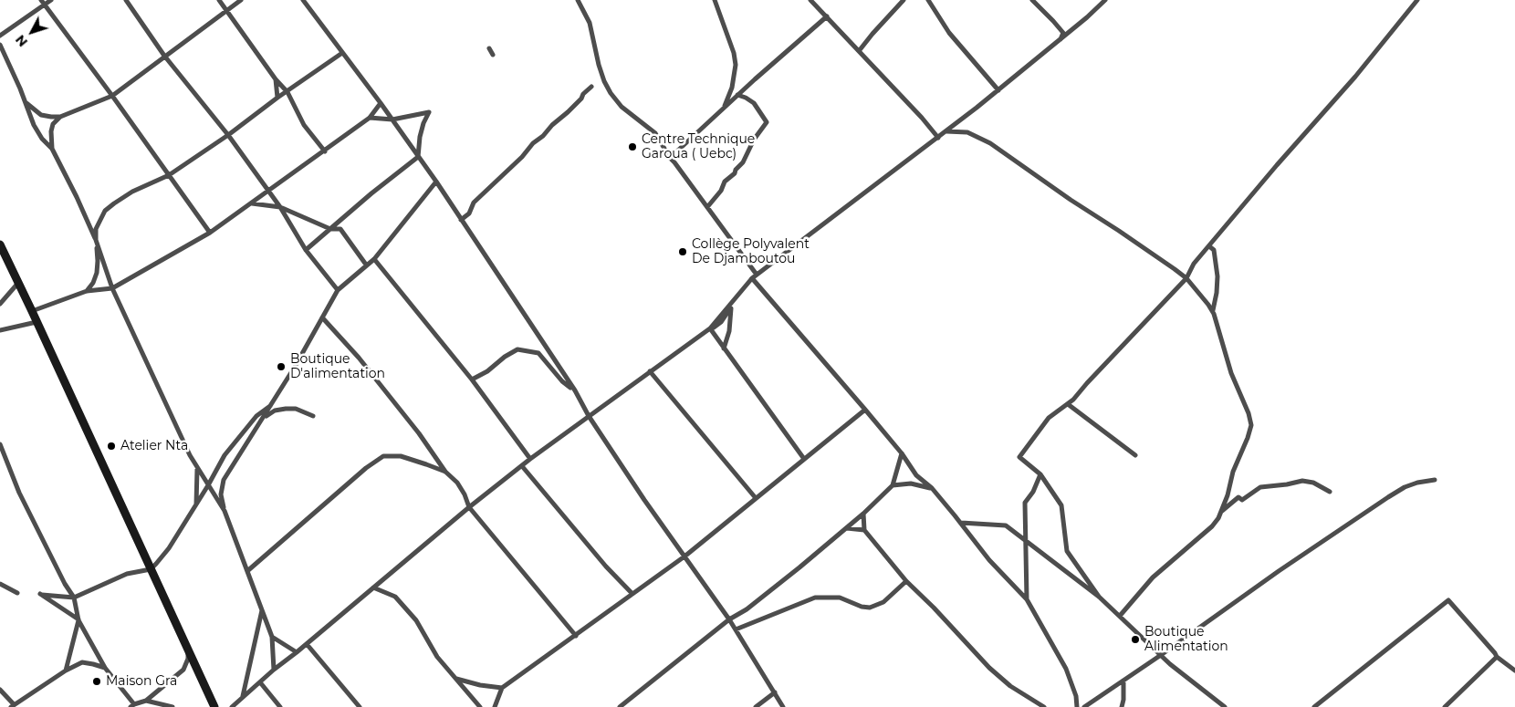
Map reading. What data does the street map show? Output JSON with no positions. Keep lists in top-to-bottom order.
{
  "places": [
    "Centre Technique Garoua ( Uebc)",
    "Collège Polyvalent De Djamboutou",
    "Boutique D'alimentation",
    "Atelier Nta",
    "Boutique Alimentation",
    "Maison Gra"
  ],
  "north": "bottom left"
}
